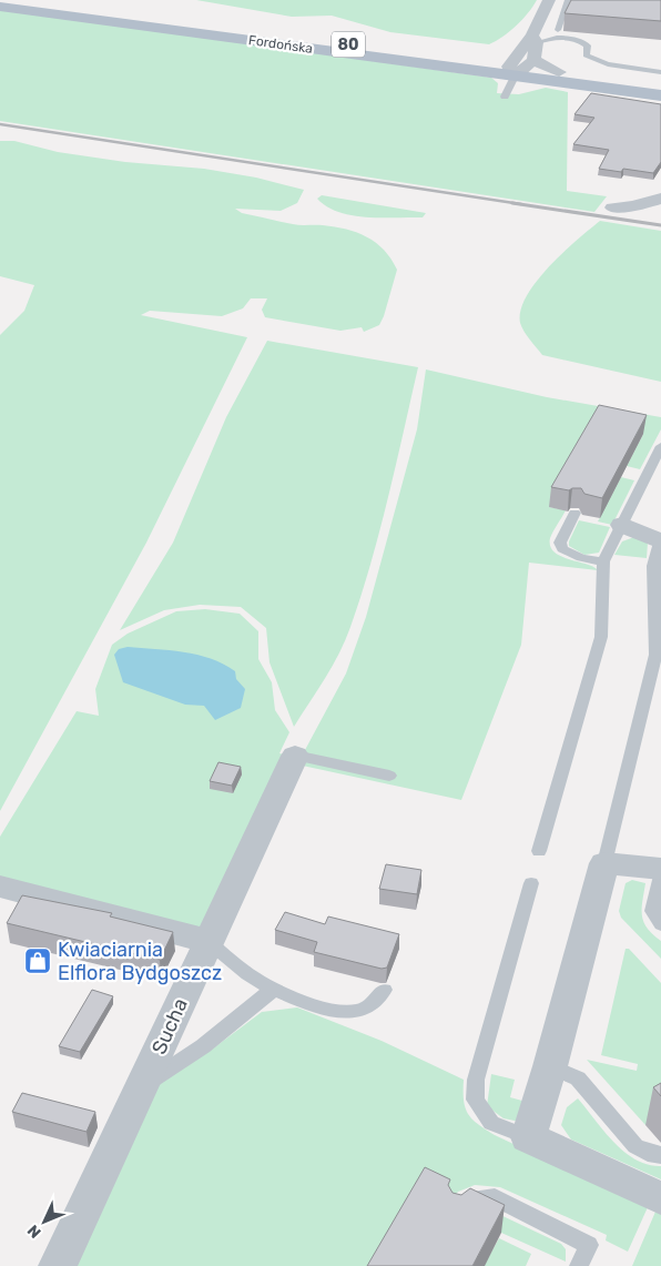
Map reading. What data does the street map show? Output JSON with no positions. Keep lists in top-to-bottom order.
{
  "streets": {
    "main road": ["Fordońska", "80"],
    "street": ["Sucha"]
  },
  "places": {
    "shop": ["Kwiaciarnia Elflora Bydgoszcz"]
  },
  "north": "bottom left"
}
